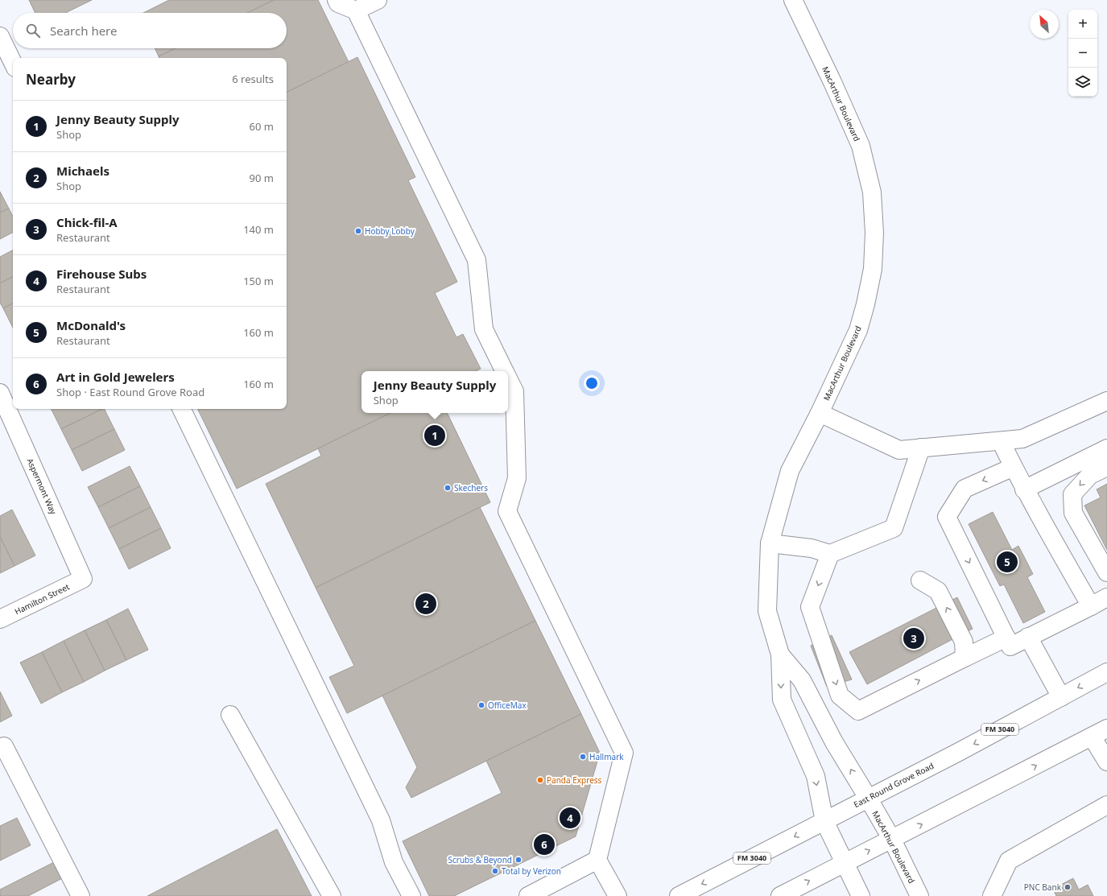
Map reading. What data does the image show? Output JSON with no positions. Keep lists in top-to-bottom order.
{
  "streets": {
    "main road": [
      "MacArthur Boulevard",
      "Aspermont Way",
      "Hamilton Street",
      "FM 3040",
      "East Round Grove Road"
    ]
  },
  "crossings": [
    ["MacArthur Boulevard", "East Round Grove Road"],
    ["Aspermont Way", "Hamilton Street"]
  ],
  "places": [
    "Hobby Lobby",
    "Skechers",
    "OfficeMax",
    "Hallmark",
    "Panda Express",
    "Scrubs & Beyond",
    "Total by Verizon",
    "PNC Bank"
  ],
  "north": "top left",
  "page": {
    "map_buttons": ["+", "−"],
    "search": "Search here",
    "heading": ["Nearby", "6 results"],
    "list": [
      {
        "mark": "1",
        "name": "Jenny Beauty Supply",
        "note": "Shop",
        "value": "60 m"
      },
      {
        "mark": "2",
        "name": "Michaels",
        "note": "Shop",
        "value": "90 m"
      },
      {
        "mark": "3",
        "name": "Chick-fil-A",
        "note": "Restaurant",
        "value": "140 m"
      },
      {
        "mark": "4",
        "name": "Firehouse Subs",
        "note": "Restaurant",
        "value": "150 m"
      },
      {
        "mark": "5",
        "name": "McDonald's",
        "note": "Restaurant",
        "value": "160 m"
      },
      {
        "mark": "6",
        "name": "Art in Gold Jewelers",
        "note": "Shop · East Round Grove Road",
        "value": "160 m"
      }
    ],
    "popup": ["Jenny Beauty Supply", "Shop"],
    "pins": [
      "1",
      "5",
      "2",
      "3",
      "4",
      "6"
    ]
  }
}
